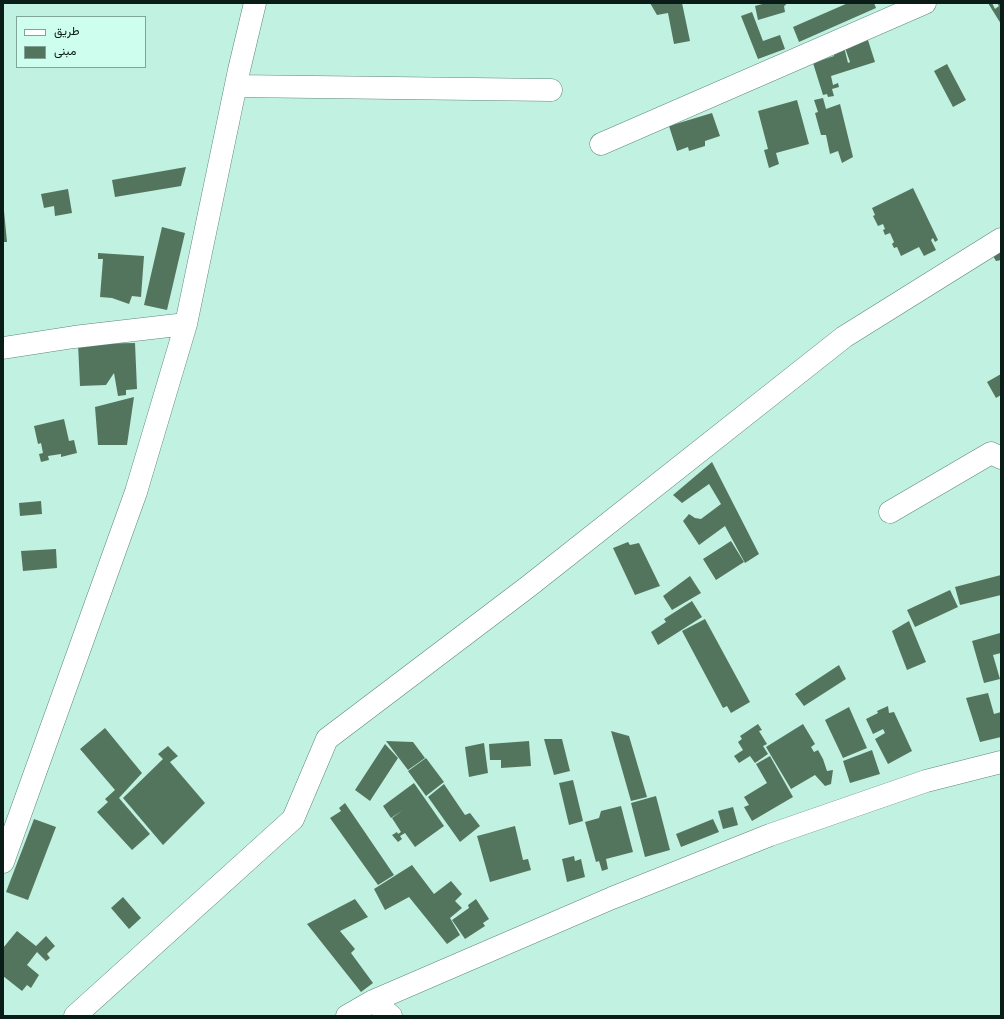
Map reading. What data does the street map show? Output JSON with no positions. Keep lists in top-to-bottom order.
{
  "legend": ["طريق", "مبنى"]
}
